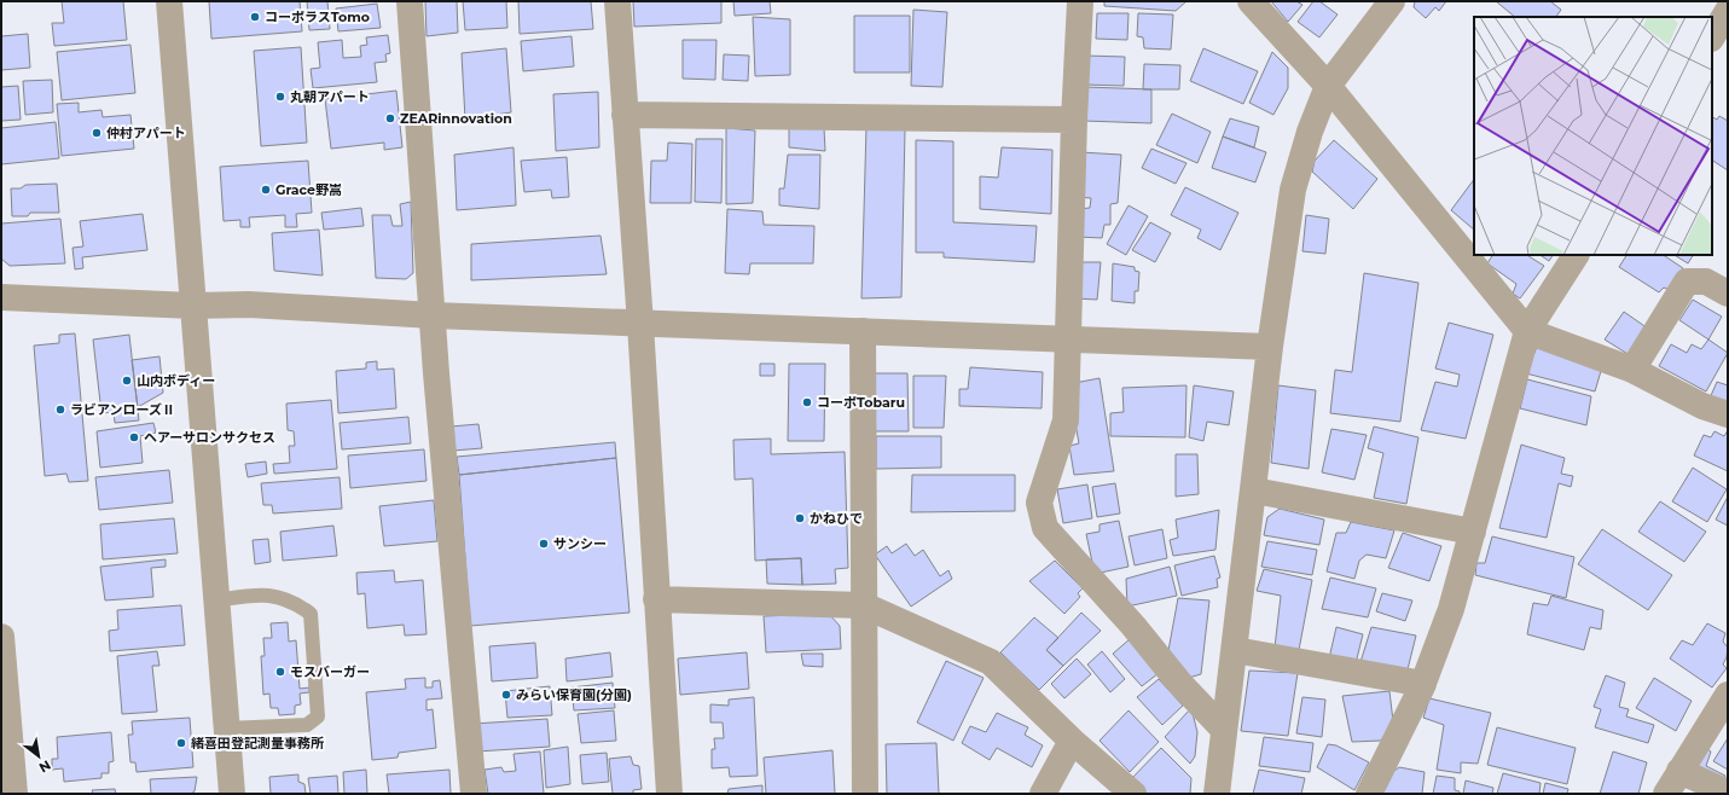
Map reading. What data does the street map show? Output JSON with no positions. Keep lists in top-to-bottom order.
{
  "places": [
    "コーポラスTomo",
    "丸朝アパート",
    "ZEARinnovation",
    "仲村アパート",
    "Grace野嵩",
    "山内ボディー",
    "コーポTobaru",
    "ラビアンローズⅡ",
    "ヘアーサロンサクセス",
    "かねひで",
    "サンシー",
    "モスバーガー",
    "みらい保育園(分園)",
    "緒喜田登記測量事務所"
  ],
  "north": "bottom right"
}
